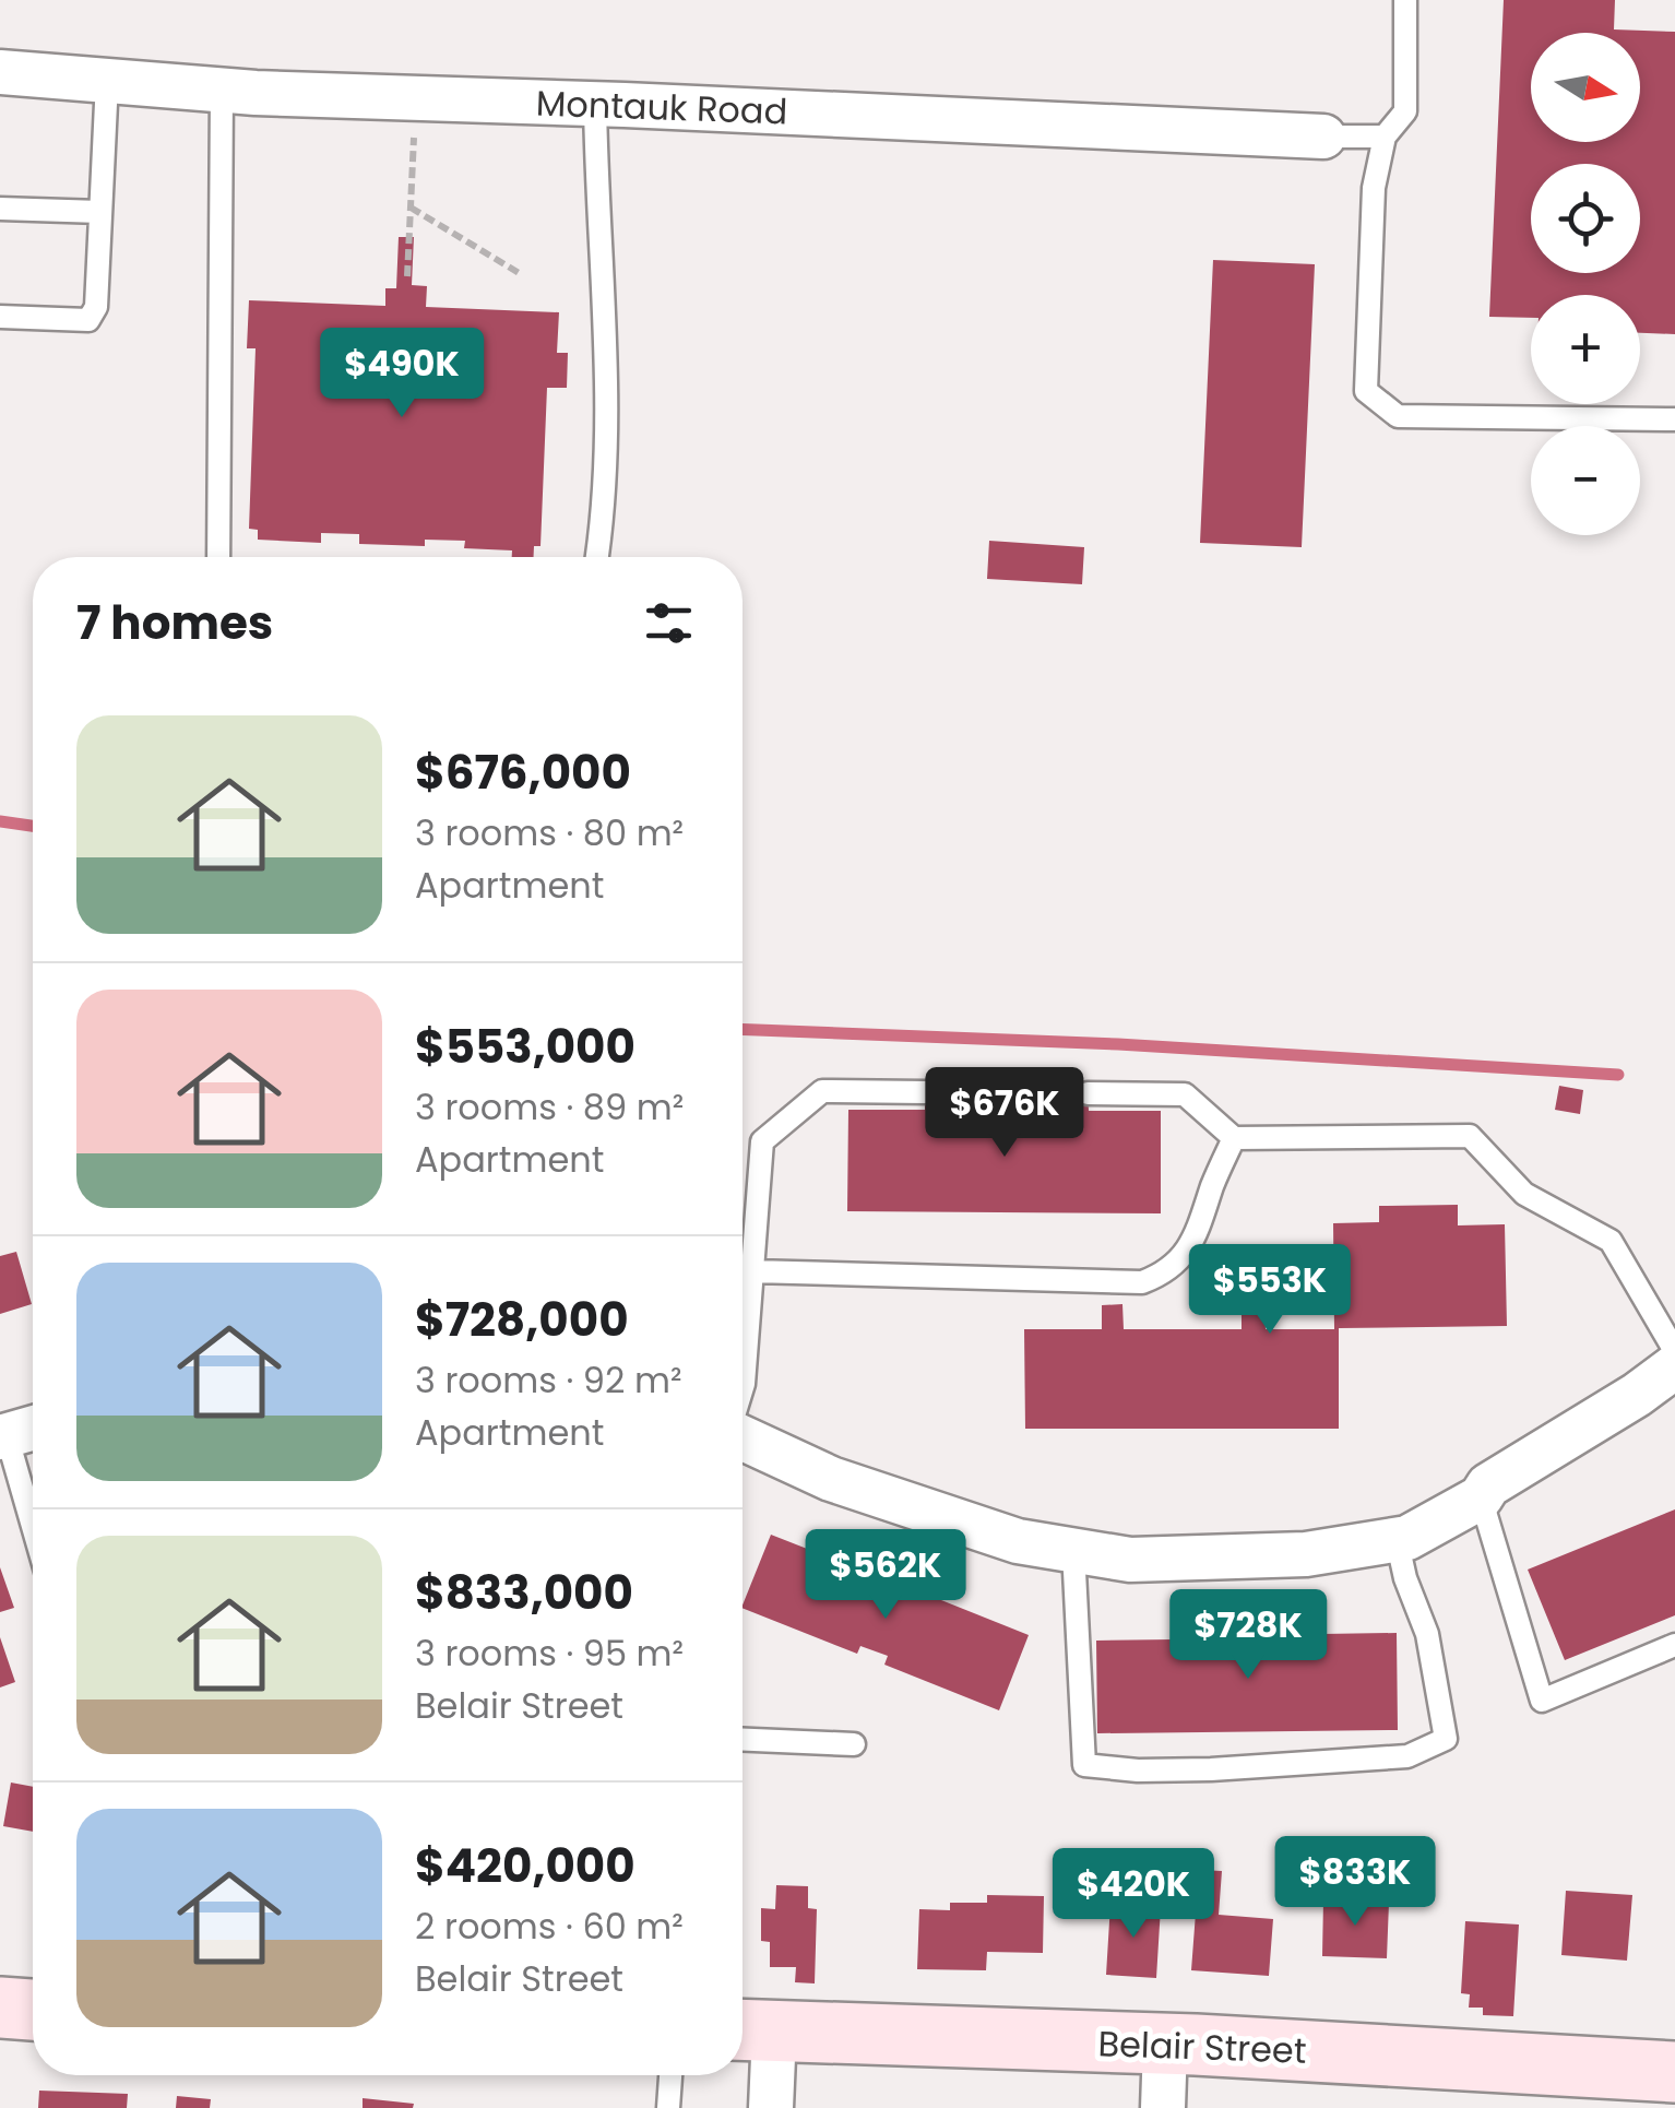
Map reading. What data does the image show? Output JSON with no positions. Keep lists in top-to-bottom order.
{
  "streets": {
    "main road": ["Belair Street"],
    "street": ["Montauk Road"]
  },
  "north": "right",
  "page": {
    "map_buttons": ["+", "−"],
    "price": [
      "$490K",
      "$676K",
      "$553K",
      "$562K",
      "$728K",
      "$833K",
      "$420K"
    ],
    "heading": "7 homes",
    "list": [
      {
        "name": "$676,000",
        "note": "3 rooms · 80 m² · Apartment"
      },
      {
        "name": "$553,000",
        "note": "3 rooms · 89 m² · Apartment"
      },
      {
        "name": "$728,000",
        "note": "3 rooms · 92 m² · Apartment"
      },
      {
        "name": "$833,000",
        "note": "3 rooms · 95 m² · Belair Street"
      },
      {
        "name": "$420,000",
        "note": "2 rooms · 60 m² · Belair Street"
      }
    ]
  }
}
